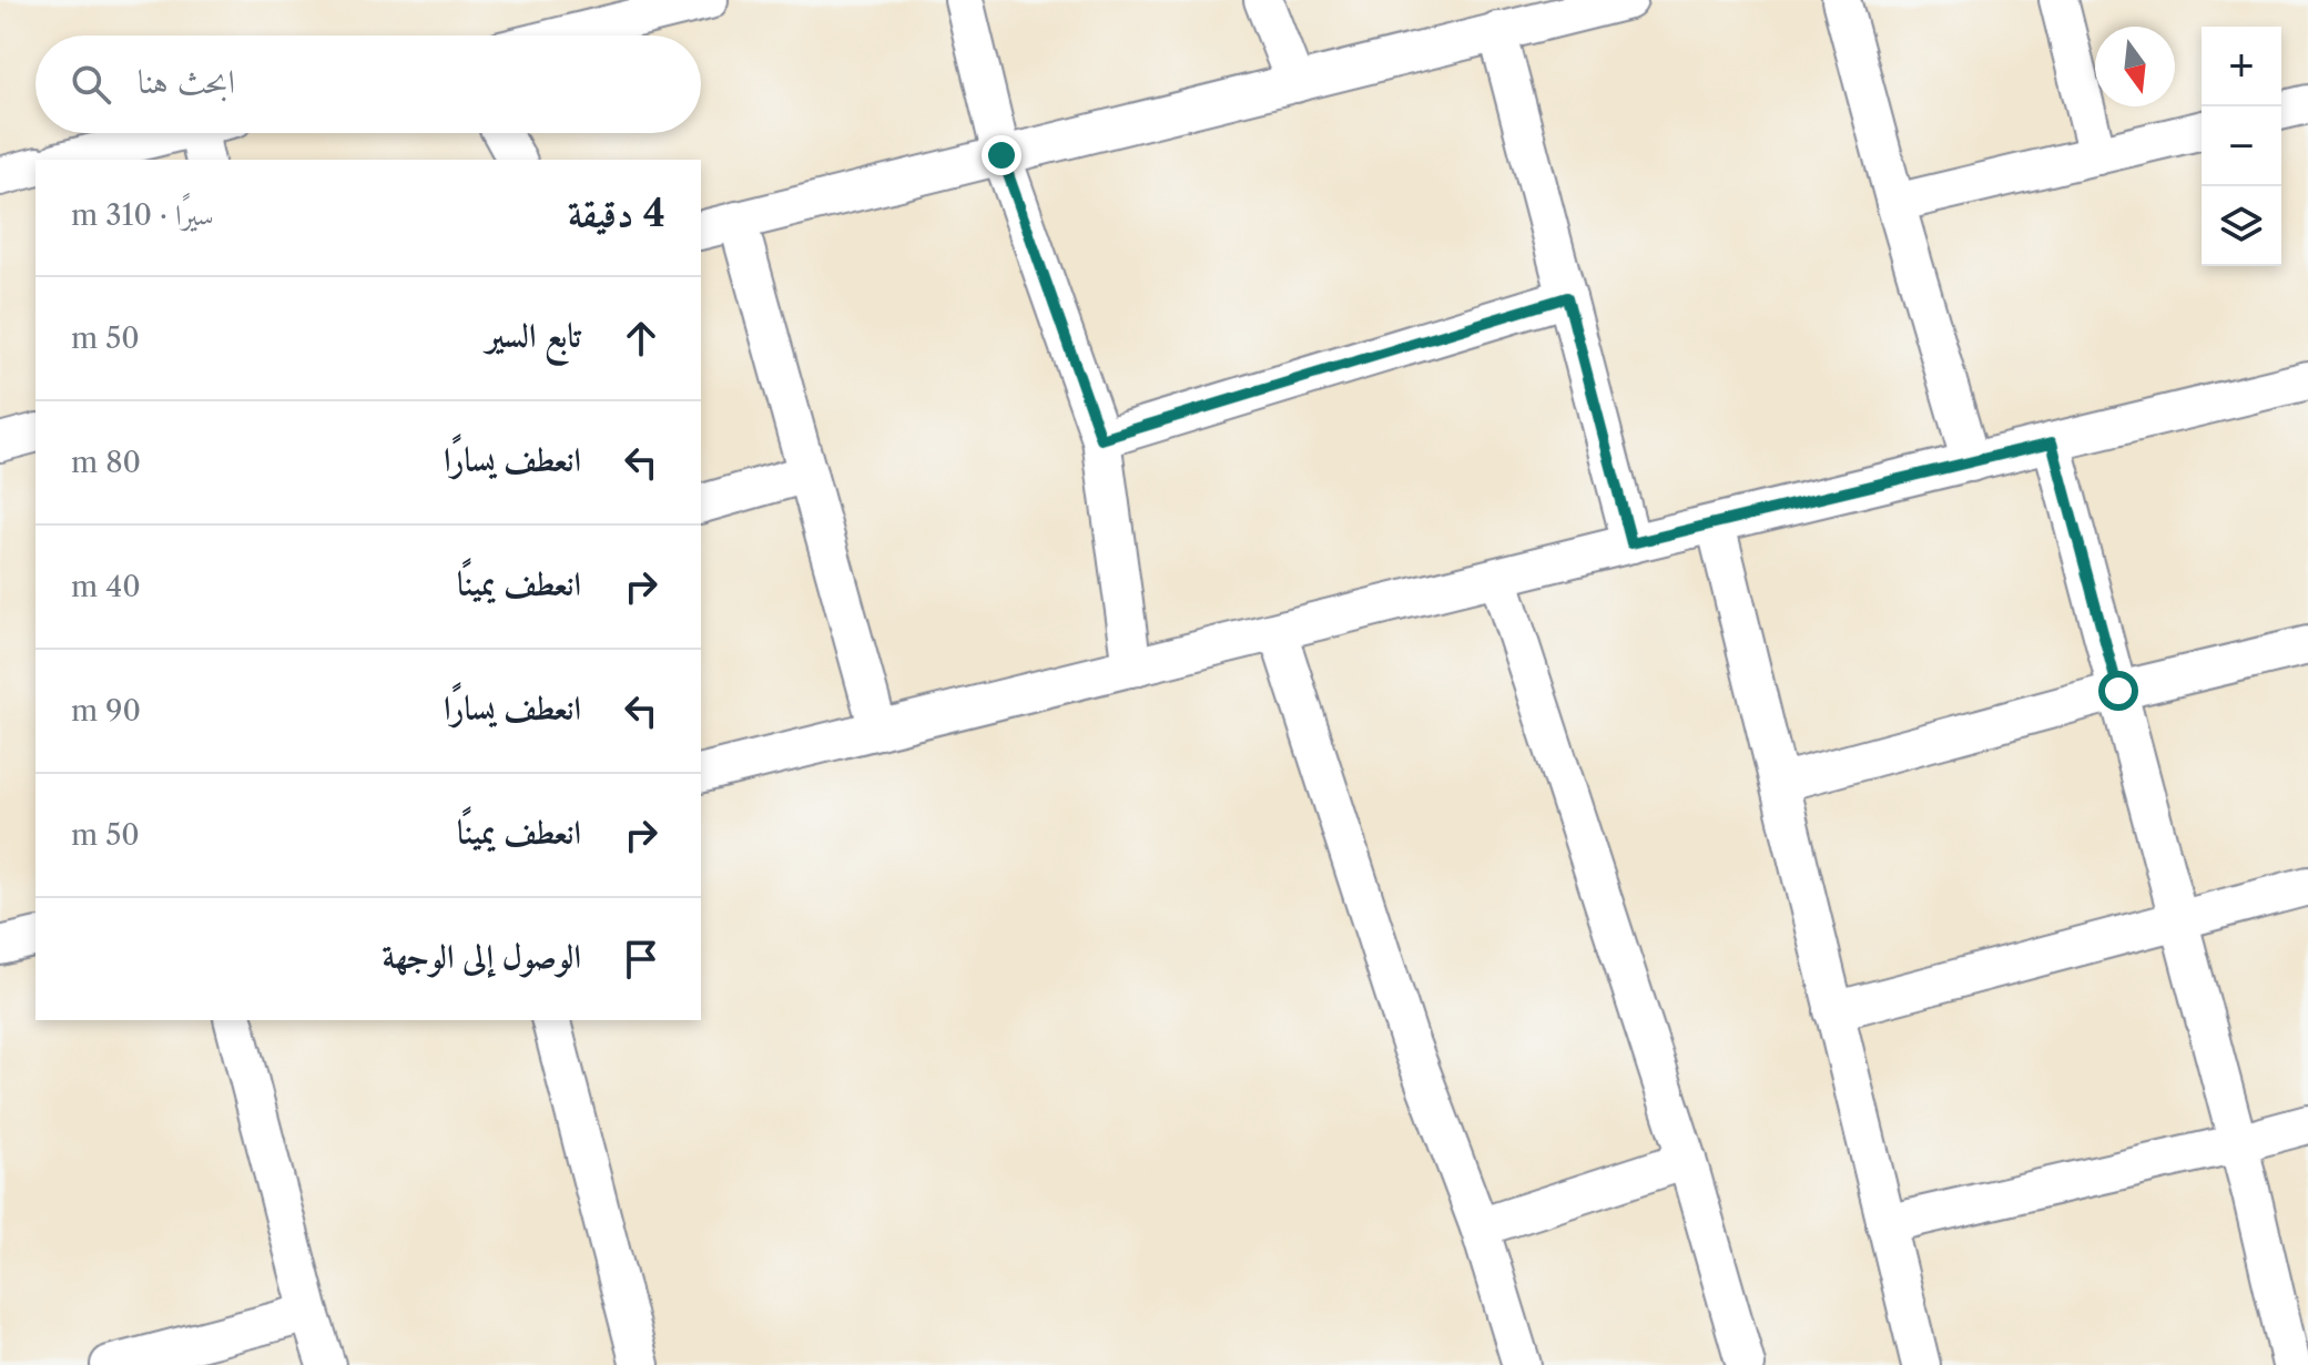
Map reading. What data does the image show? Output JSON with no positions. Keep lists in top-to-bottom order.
{
  "north": "bottom",
  "page": {
    "map_buttons": ["+", "−"],
    "search": "ابحث هنا",
    "heading": ["4 دقيقة", "سيرًا · 310 m"],
    "list": [
      ["تابع السير", "50 m"],
      ["انعطف يسارًا", "80 m"],
      ["انعطف يمينًا", "40 m"],
      ["انعطف يسارًا", "90 m"],
      ["انعطف يمينًا", "50 m"],
      "الوصول إلى الوجهة"
    ]
  }
}
